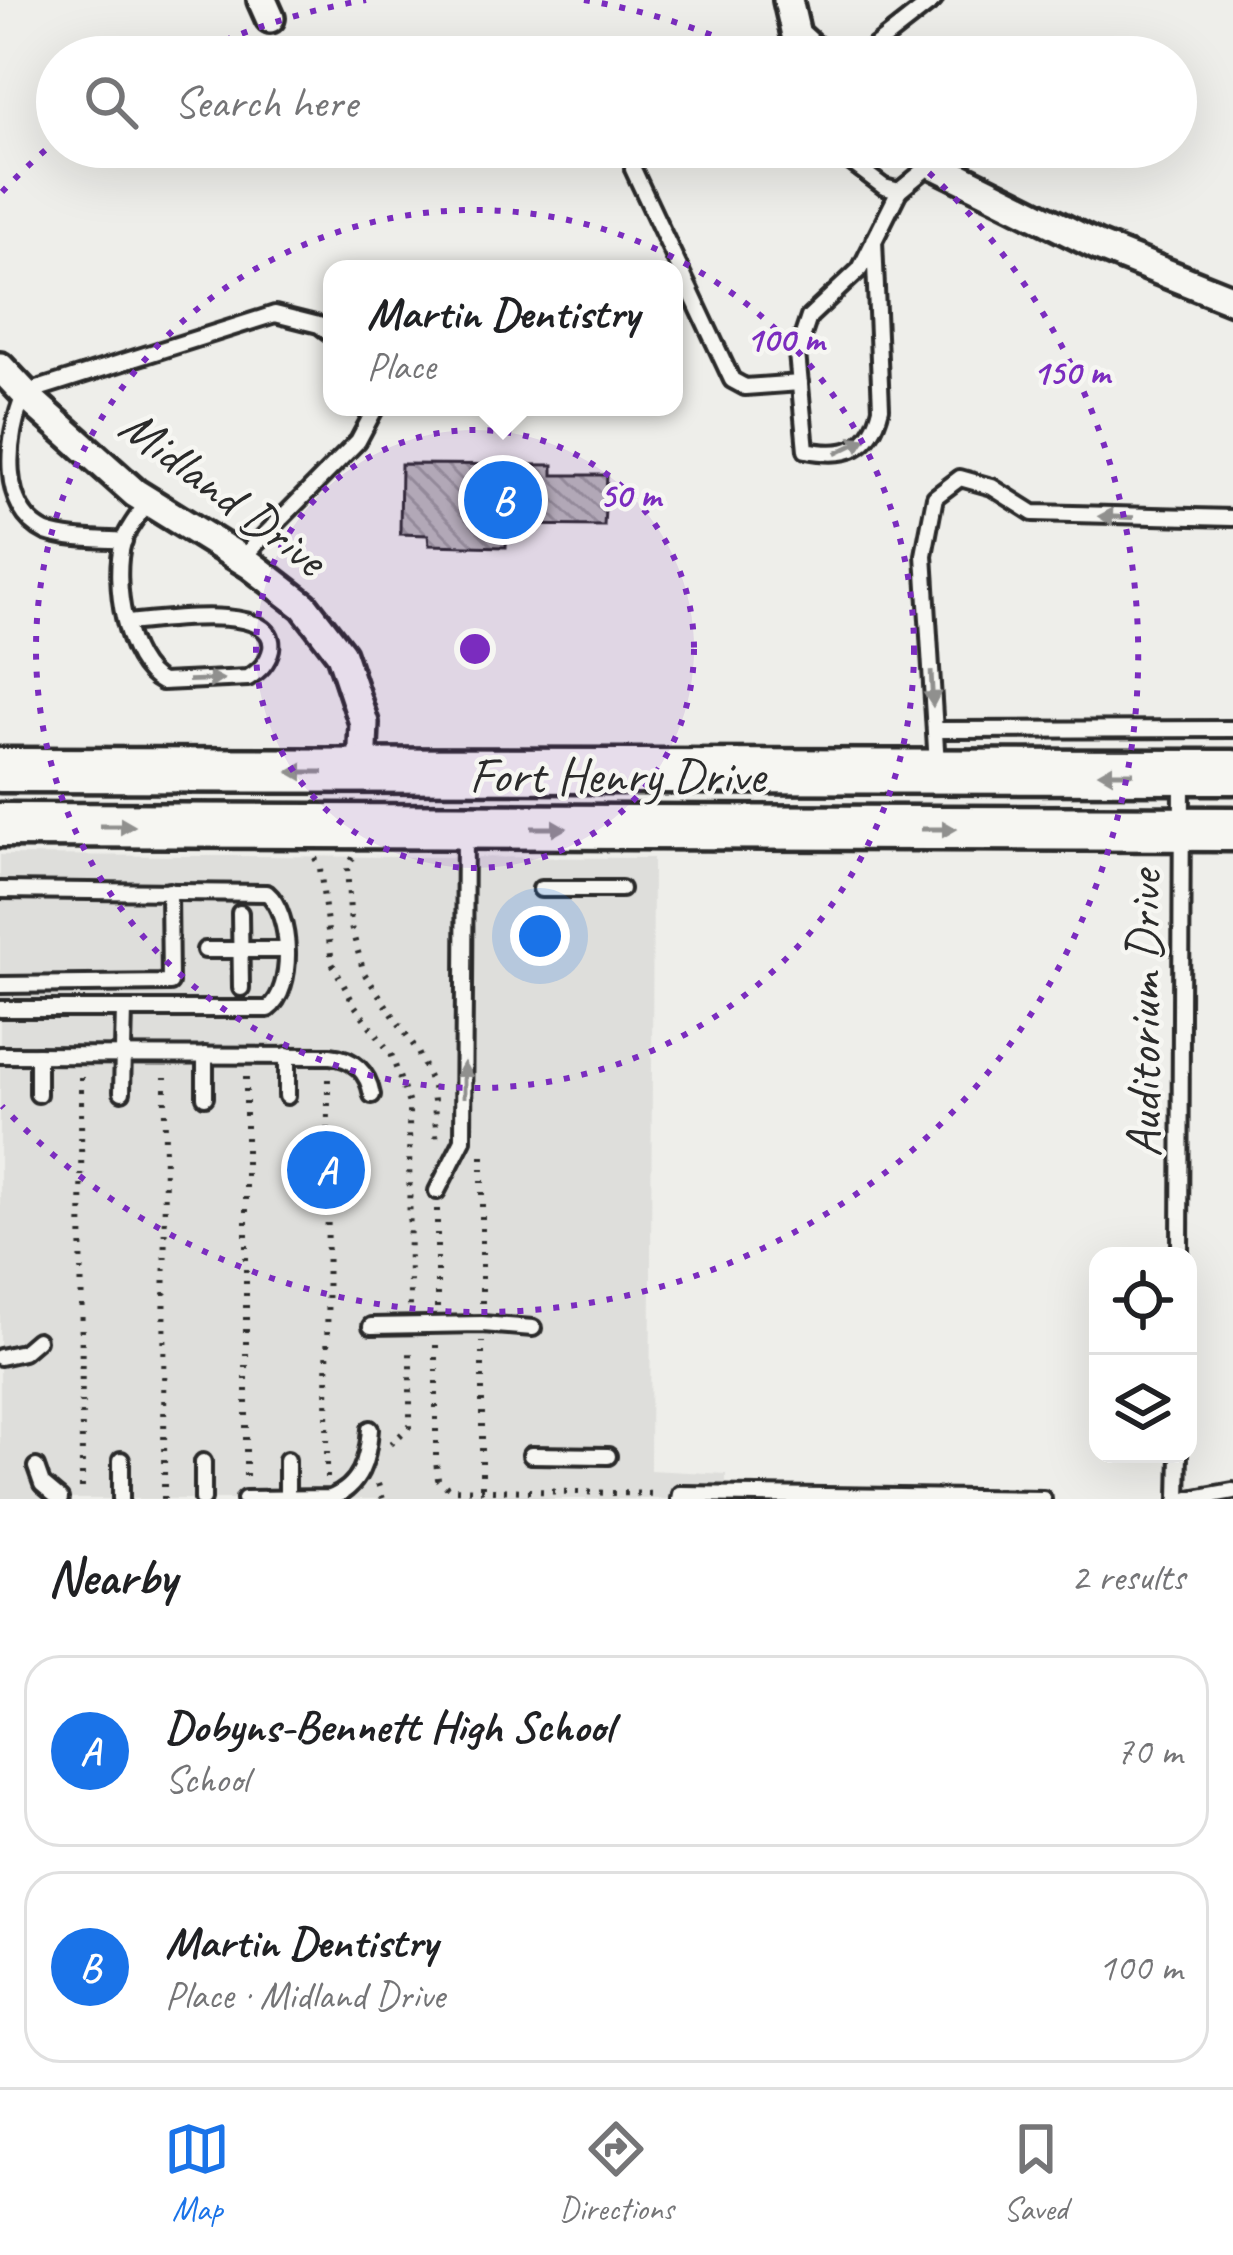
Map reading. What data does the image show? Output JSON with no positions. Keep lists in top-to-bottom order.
{
  "streets": {
    "main road": ["Fort Henry Drive"],
    "street": ["Midland Drive"],
    "lane": ["Auditorium Drive"]
  },
  "crossings": [
    ["Midland Drive", "Fort Henry Drive"],
    ["Fort Henry Drive", "Auditorium Drive"]
  ],
  "page": {
    "search": "Search here",
    "popup": ["Martin Dentistry", "Place"],
    "pins": ["B", "A"],
    "heading": ["Nearby", "2 results"],
    "list": [
      {
        "mark": "A",
        "name": "Dobyns-Bennett High School",
        "note": "School",
        "value": "70 m"
      },
      {
        "mark": "B",
        "name": "Martin Dentistry",
        "note": "Place · Midland Drive",
        "value": "100 m"
      }
    ],
    "nav": ["Map", "Directions", "Saved"]
  },
  "rings": ["100 m", "150 m", "50 m"]
}
